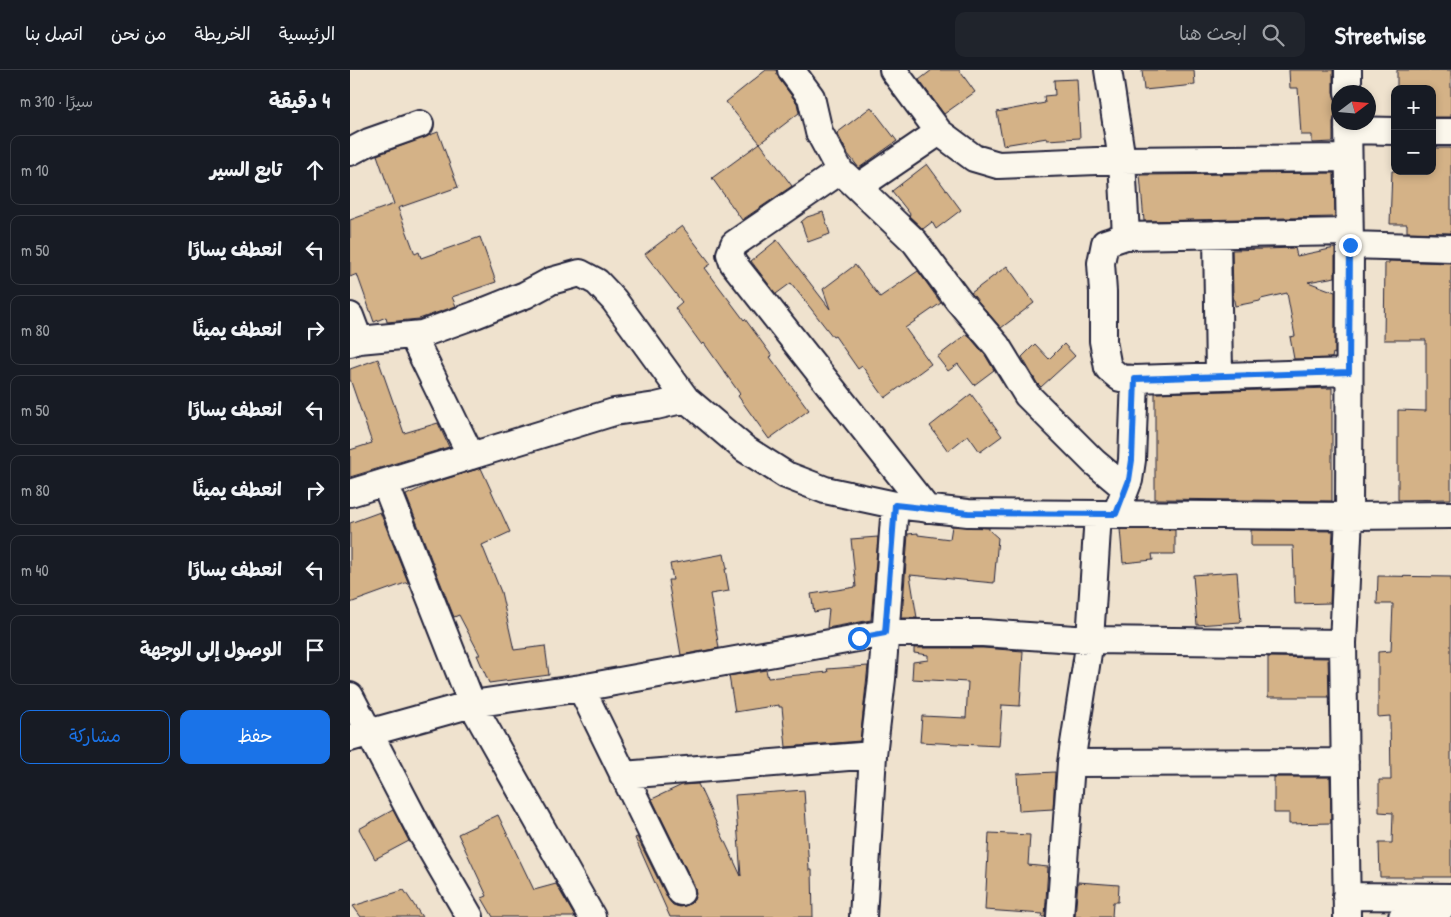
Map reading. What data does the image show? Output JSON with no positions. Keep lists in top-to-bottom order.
{
  "north": "right",
  "page": {
    "header": "Streetwise",
    "search": "ابحث هنا",
    "nav": [
      "الرئيسية",
      "الخريطة",
      "من نحن",
      "اتصل بنا"
    ],
    "heading": ["4 دقيقة", "سيرًا · 310 m"],
    "map_buttons": ["+", "−"],
    "list": [
      ["تابع السير", "10 m"],
      ["انعطف يسارًا", "50 m"],
      ["انعطف يمينًا", "80 m"],
      ["انعطف يسارًا", "50 m"],
      ["انعطف يمينًا", "80 m"],
      ["انعطف يسارًا", "40 m"],
      "الوصول إلى الوجهة"
    ],
    "buttons": ["حفظ", "مشاركة"]
  }
}
